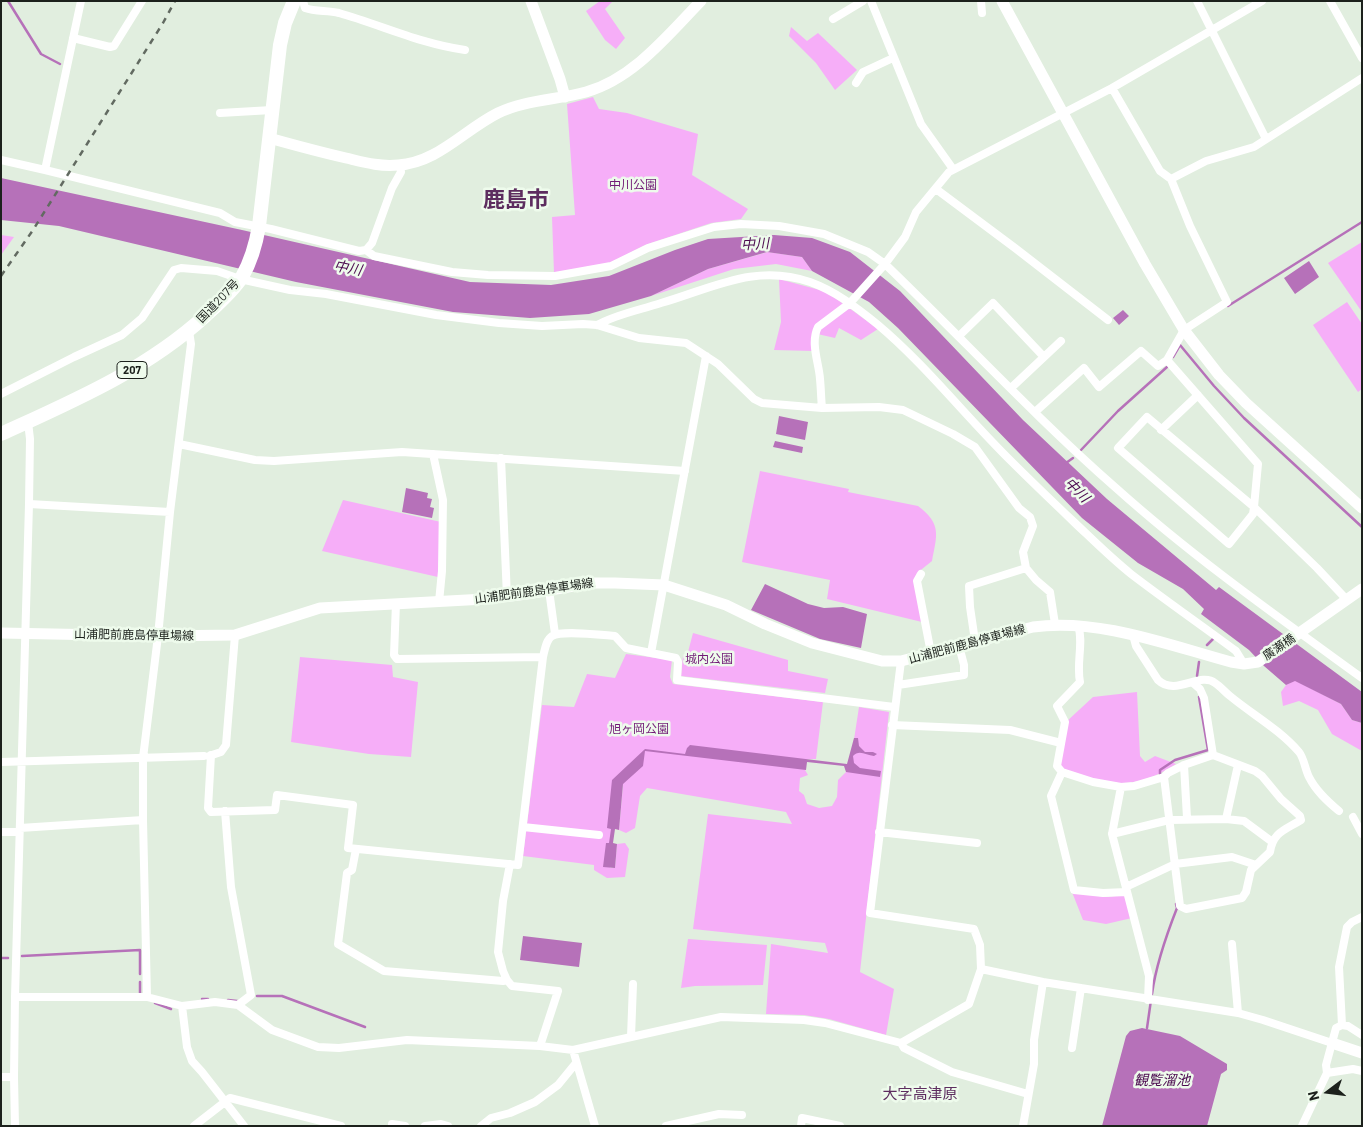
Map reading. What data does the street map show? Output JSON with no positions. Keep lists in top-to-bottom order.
{
  "streets": {
    "highway": ["国道207号", "207"],
    "main road": ["山浦肥前鹿島停車場線", "廣瀬橋"]
  },
  "crossings": [
    ["山浦肥前鹿島停車場線", "廣瀬橋"]
  ],
  "districts": ["鹿島市", "大字高津原"],
  "water": ["中川", "観覧溜池"],
  "parks": ["中川公園", "城内公園", "旭ヶ岡公園"],
  "north": "left"
}
